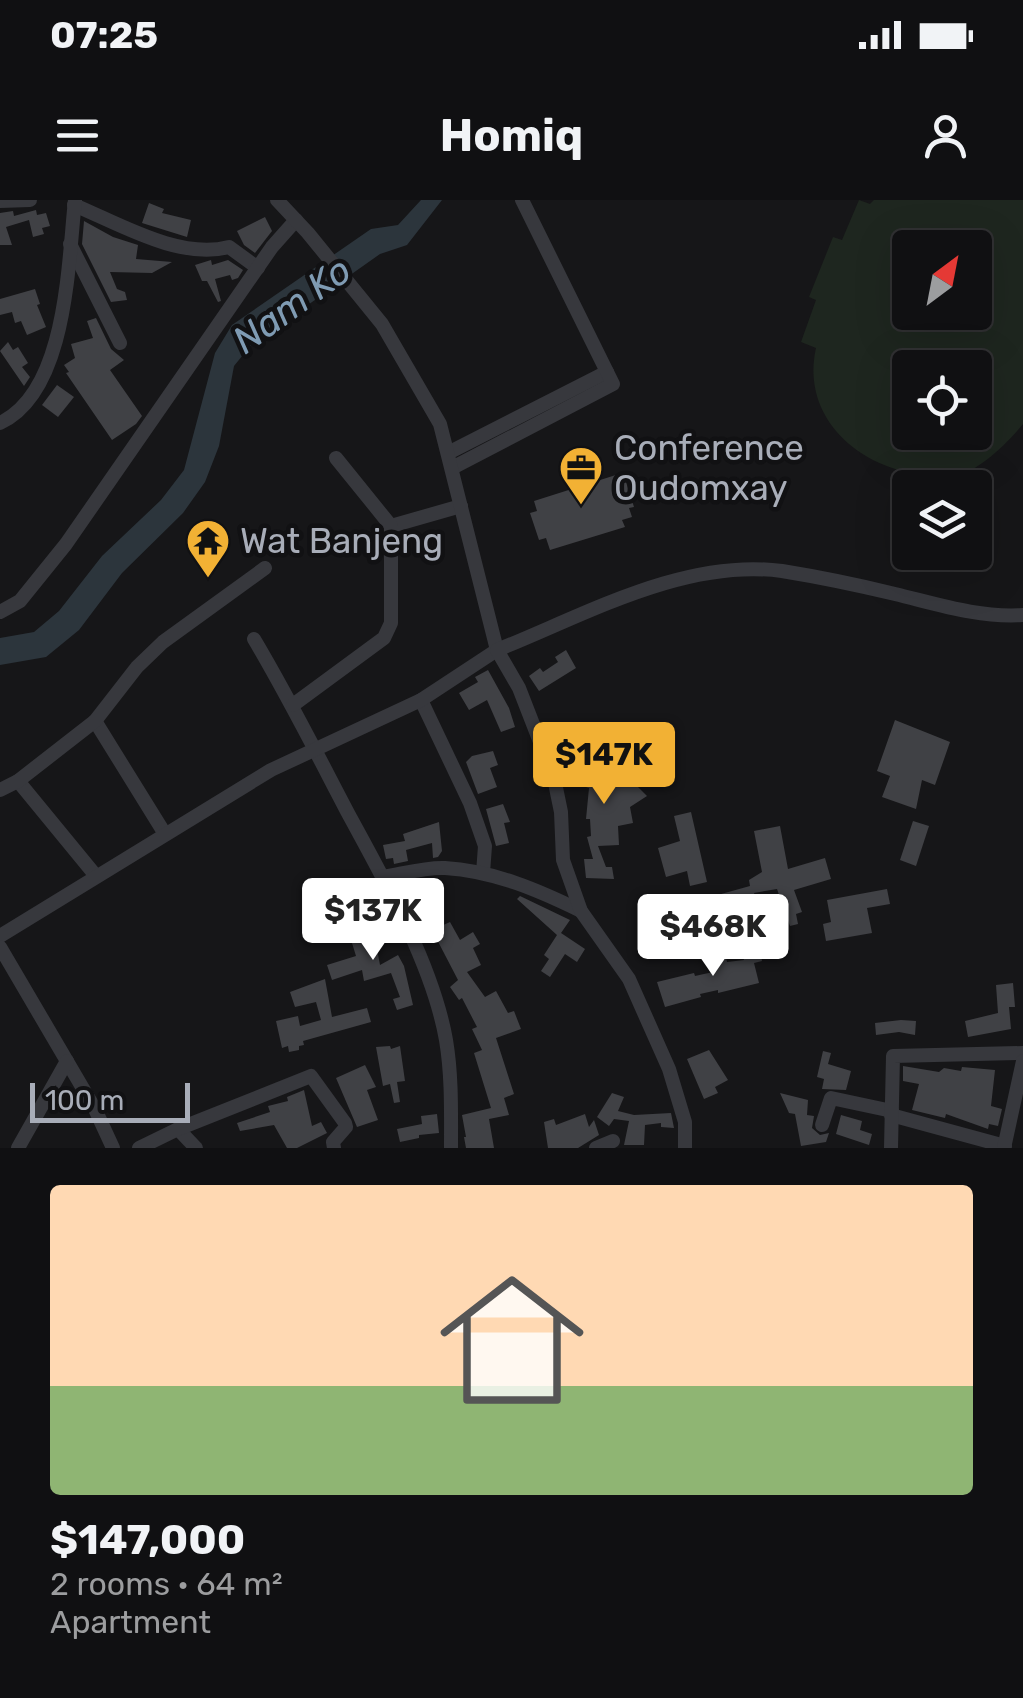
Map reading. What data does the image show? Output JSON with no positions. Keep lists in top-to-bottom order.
{
  "water": ["Nam Ko"],
  "places": {
    "office": ["Conference Oudomxay"],
    "temple": ["Wat Banjeng"]
  },
  "scale_bar": "100 m",
  "north": "top right",
  "page": {
    "status": "07:25",
    "header": "Homiq",
    "price": ["$147K", "$137K", "$468K"],
    "scale": "100 m",
    "list": [
      {
        "name": "$147,000",
        "note": "2 rooms · 64 m² · Apartment"
      }
    ]
  }
}
